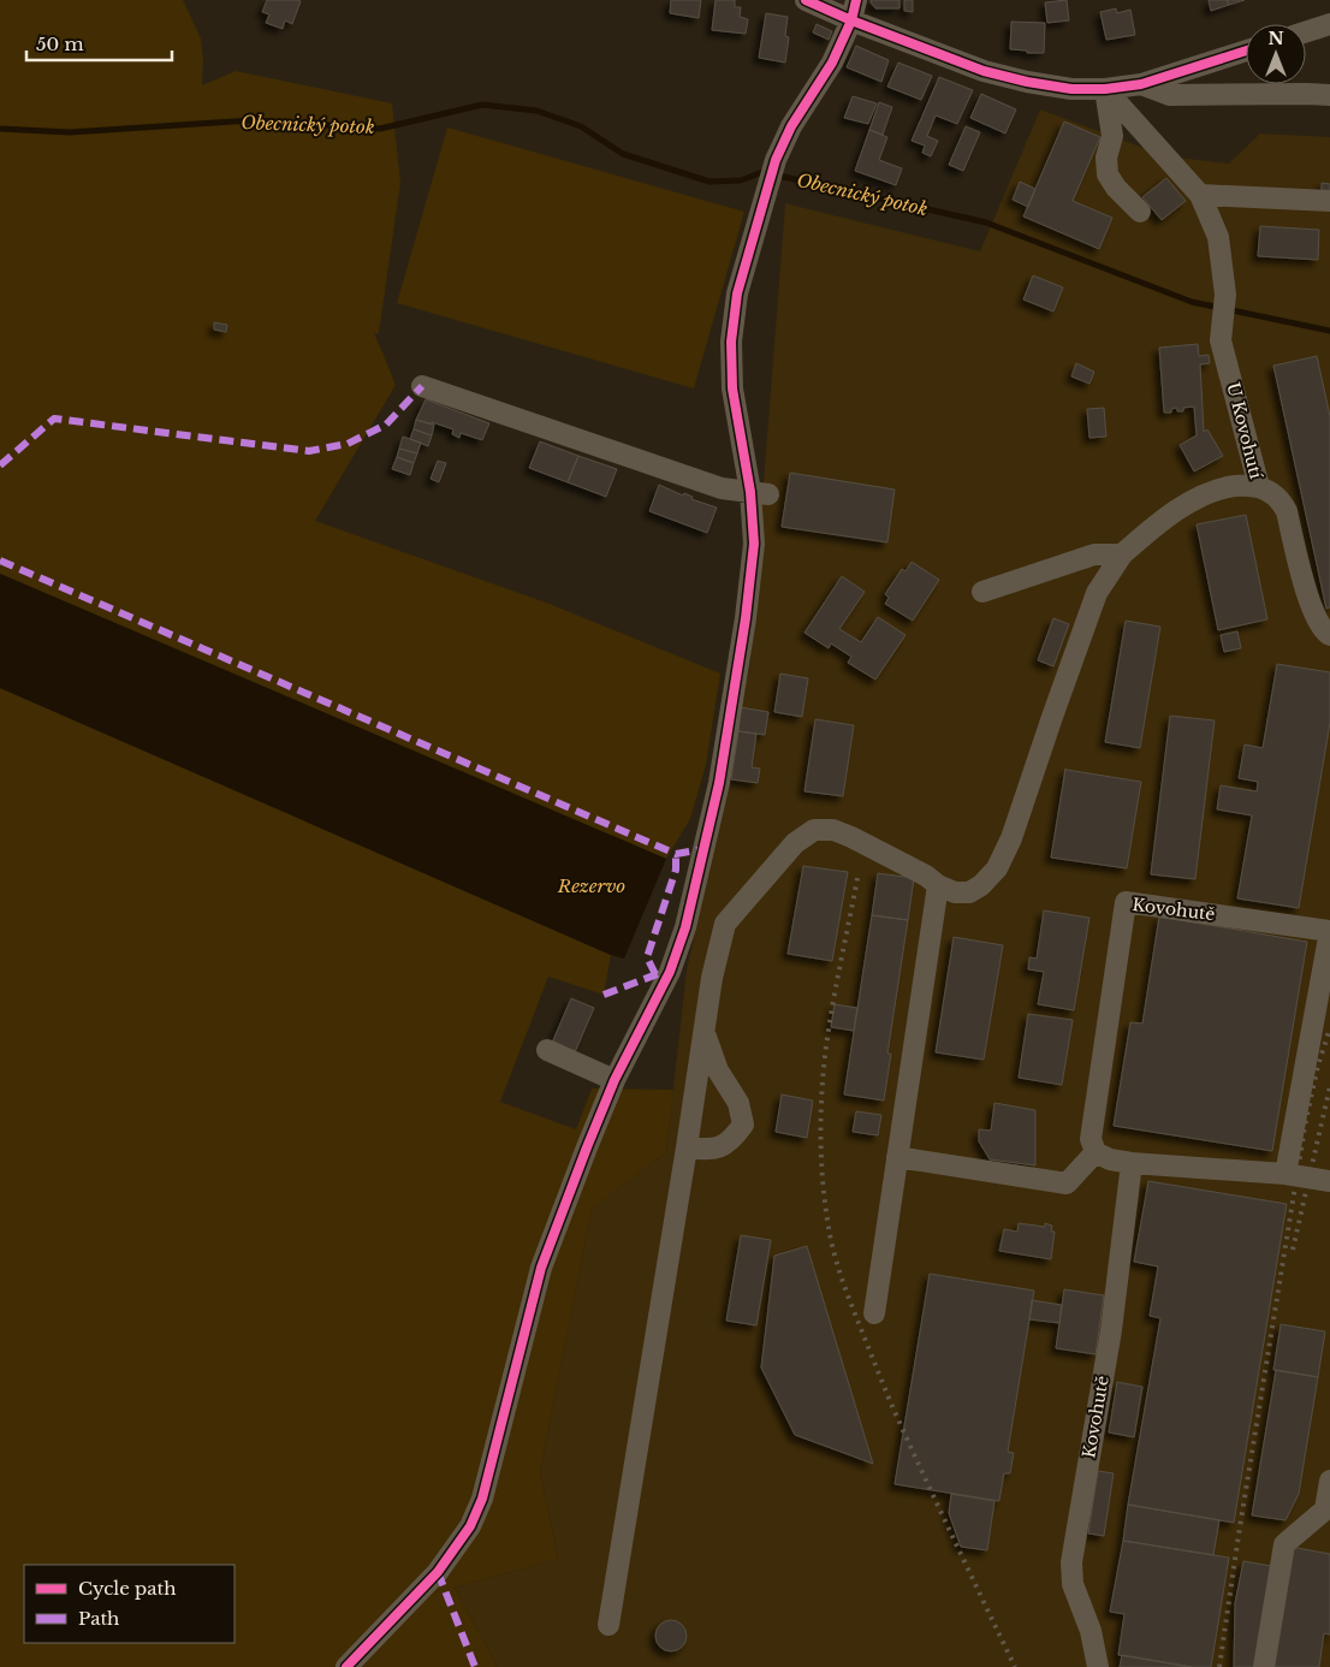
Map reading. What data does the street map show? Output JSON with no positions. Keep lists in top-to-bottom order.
{
  "streets": {
    "street": ["U Kovohutí", "Kovohutě"]
  },
  "water": ["Obecnický potok", "Rezervo"],
  "legend": ["Cycle path", "Path"],
  "scale_bar": "50 m",
  "north": "top"
}
